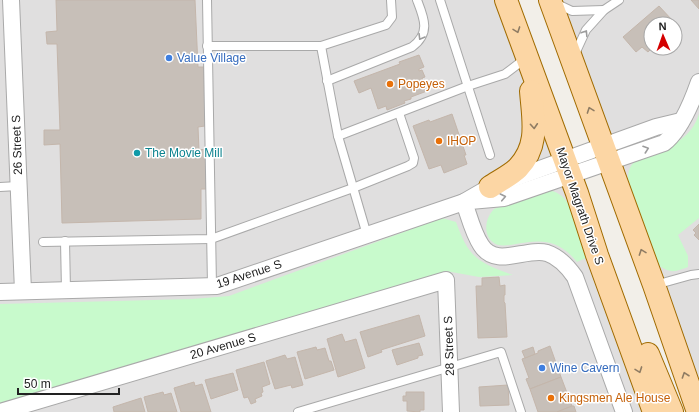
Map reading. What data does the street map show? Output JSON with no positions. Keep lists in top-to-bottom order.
{
  "streets": {
    "main road": ["Mayor Magrath Drive S"],
    "street": [
      "26 Street S",
      "19 Avenue S",
      "20 Avenue S",
      "28 Street S"
    ]
  },
  "crossings": [
    ["26 Street S", "19 Avenue S"],
    ["Mayor Magrath Drive S", "19 Avenue S"],
    ["20 Avenue S", "28 Street S"]
  ],
  "places": [
    "Value Village",
    "Popeyes",
    "IHOP",
    "The Movie Mill",
    "Wine Cavern",
    "Kingsmen Ale House"
  ],
  "scale_bar": "50 m",
  "north": "top"
}
